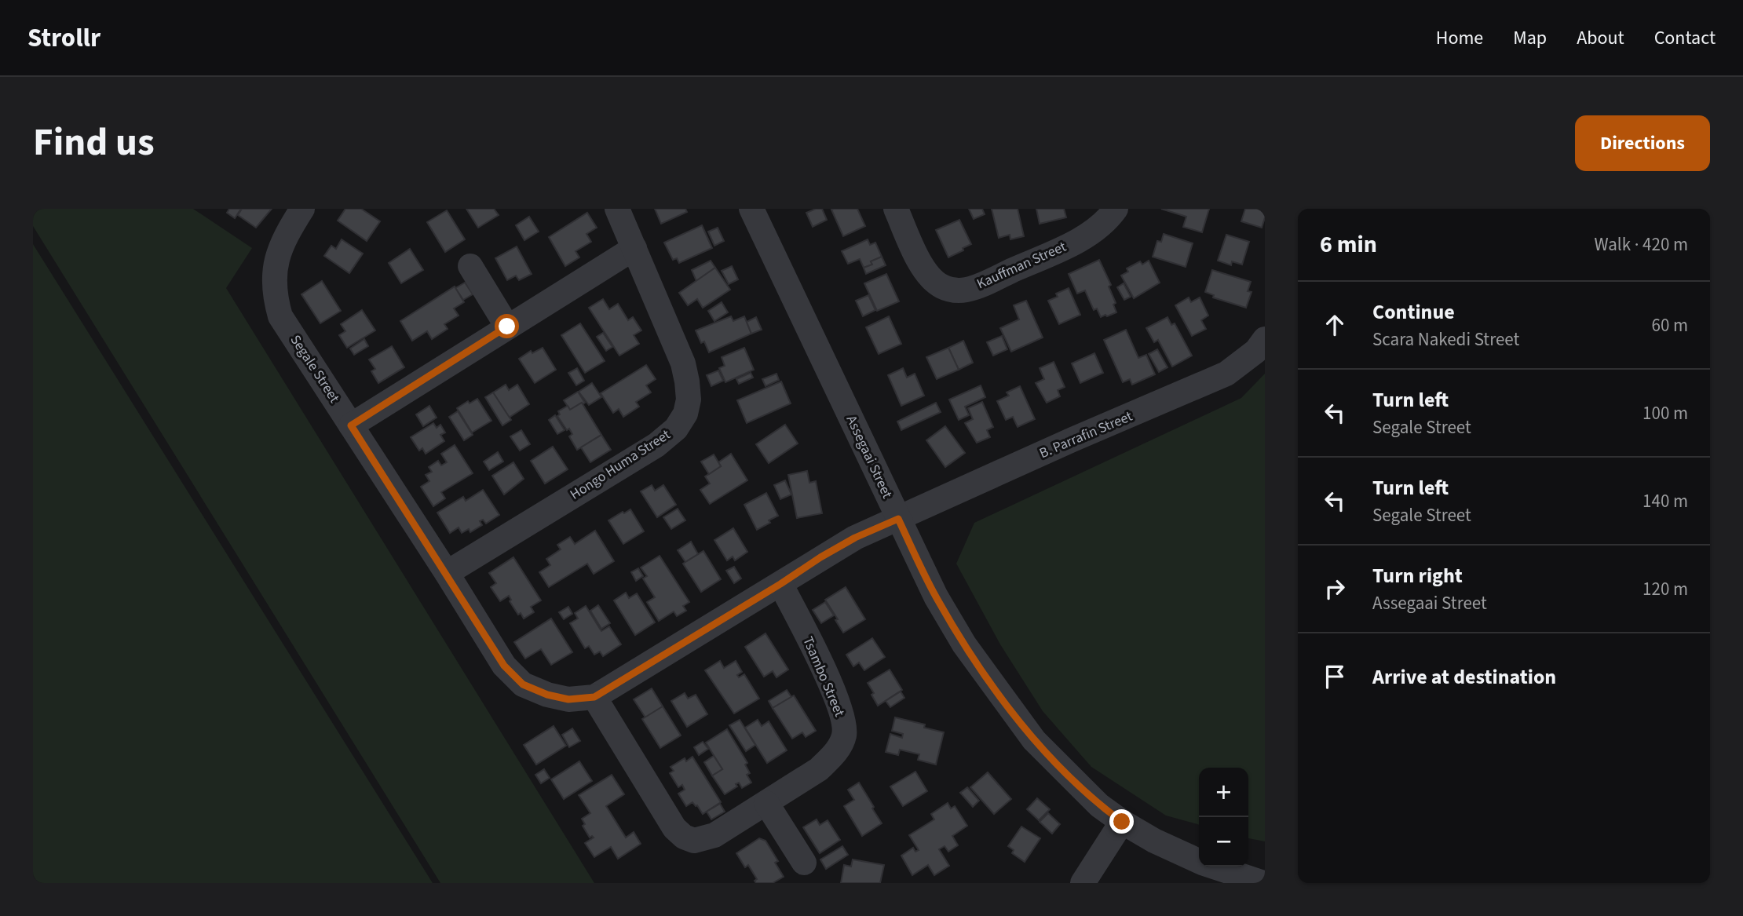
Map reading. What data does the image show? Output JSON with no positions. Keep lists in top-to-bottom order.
{
  "streets": {
    "street": [
      "Kauffman Street",
      "Segale Street",
      "B. Parrafin Street",
      "Assegaai Street",
      "Hongo Huma Street",
      "Tsambo Street"
    ]
  },
  "crossings": [
    ["Segale Street", "B. Parrafin Street"],
    ["Segale Street", "Assegaai Street"],
    ["Segale Street", "Hongo Huma Street"],
    ["Segale Street", "Tsambo Street"],
    ["B. Parrafin Street", "Assegaai Street"]
  ],
  "page": {
    "header": "Strollr",
    "nav": [
      "Home",
      "Map",
      "About",
      "Contact"
    ],
    "title": "Find us",
    "buttons": "Directions",
    "heading": ["6 min", "Walk · 420 m"],
    "list": [
      ["Continue", "Scara Nakedi Street", "60 m"],
      ["Turn left", "Segale Street", "100 m"],
      ["Turn left", "Segale Street", "140 m"],
      ["Turn right", "Assegaai Street", "120 m"],
      "Arrive at destination"
    ],
    "map_buttons": ["+", "−"]
  }
}
